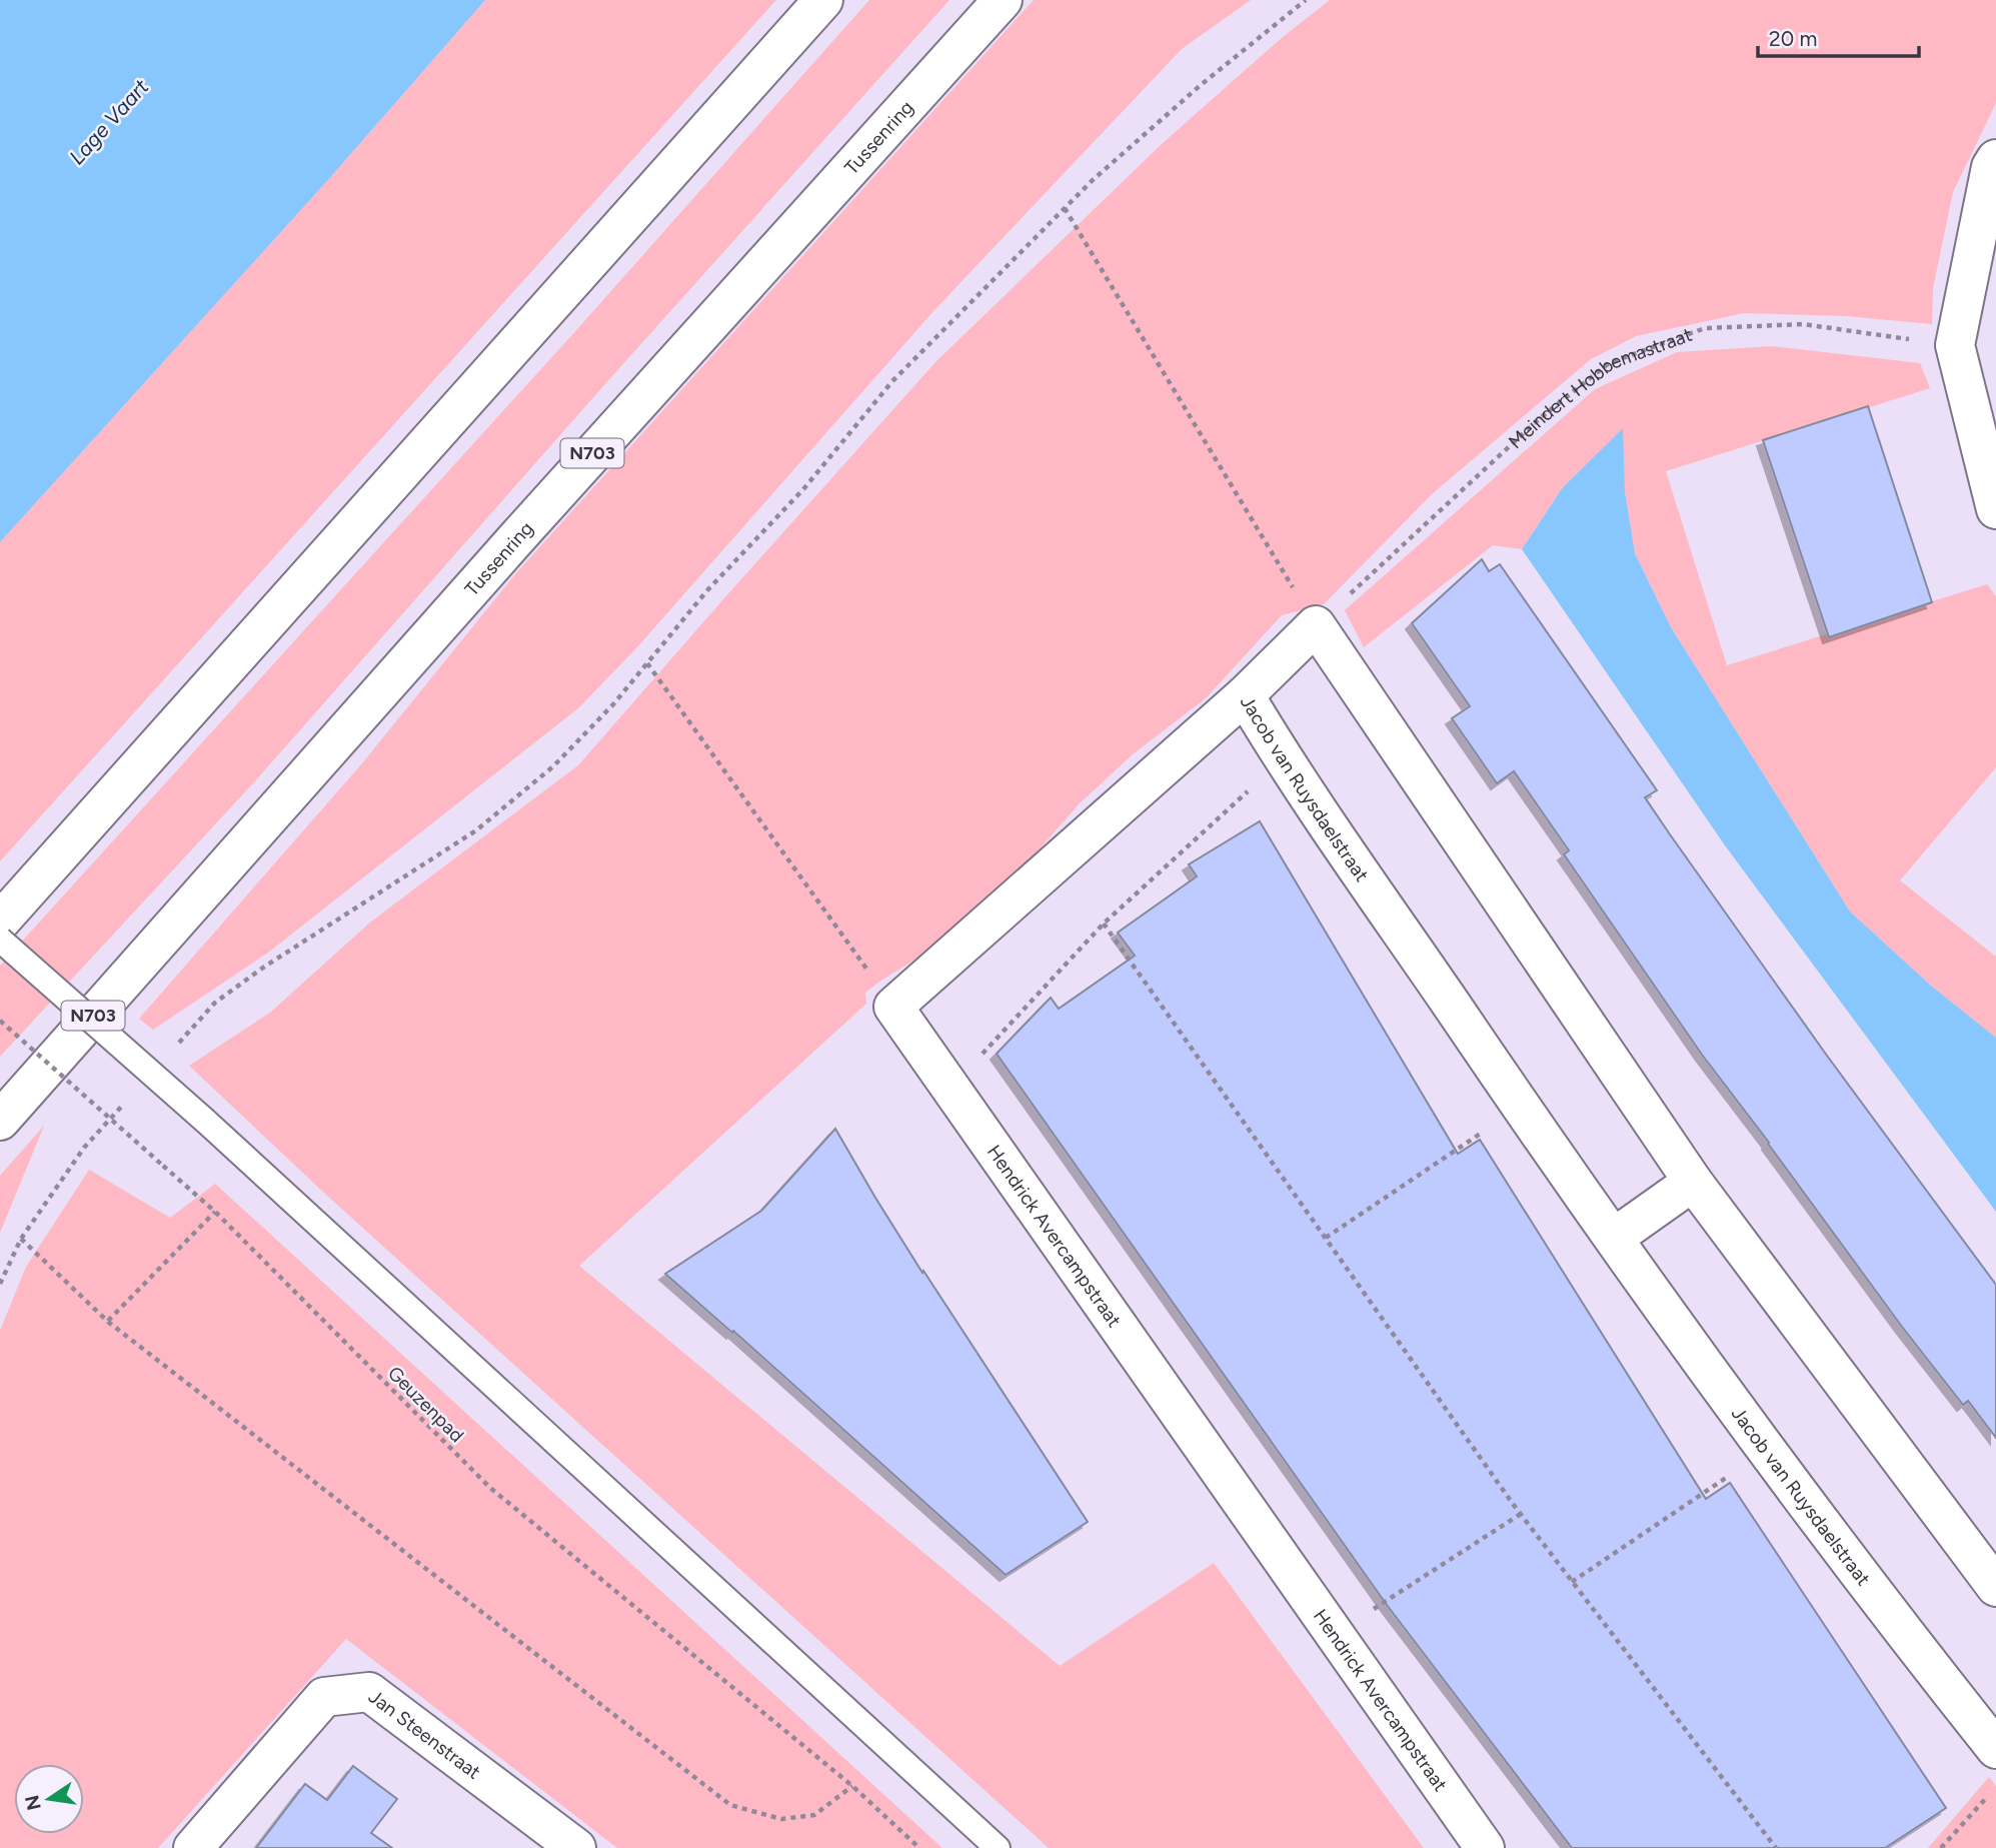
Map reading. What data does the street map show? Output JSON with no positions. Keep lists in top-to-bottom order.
{
  "streets": {
    "main road": [
      "Tussenring",
      "N703",
      "Jacob van Ruysdaelstraat",
      "Hendrick Avercampstraat",
      "Jan Steenstraat"
    ],
    "path": ["Meindert Hobbemastraat", "Geuzenpad"]
  },
  "crossings": [
    ["Meindert Hobbemastraat", "Jacob van Ruysdaelstraat"]
  ],
  "water": ["Lage Vaart"],
  "scale_bar": "20 m",
  "north": "left"
}
